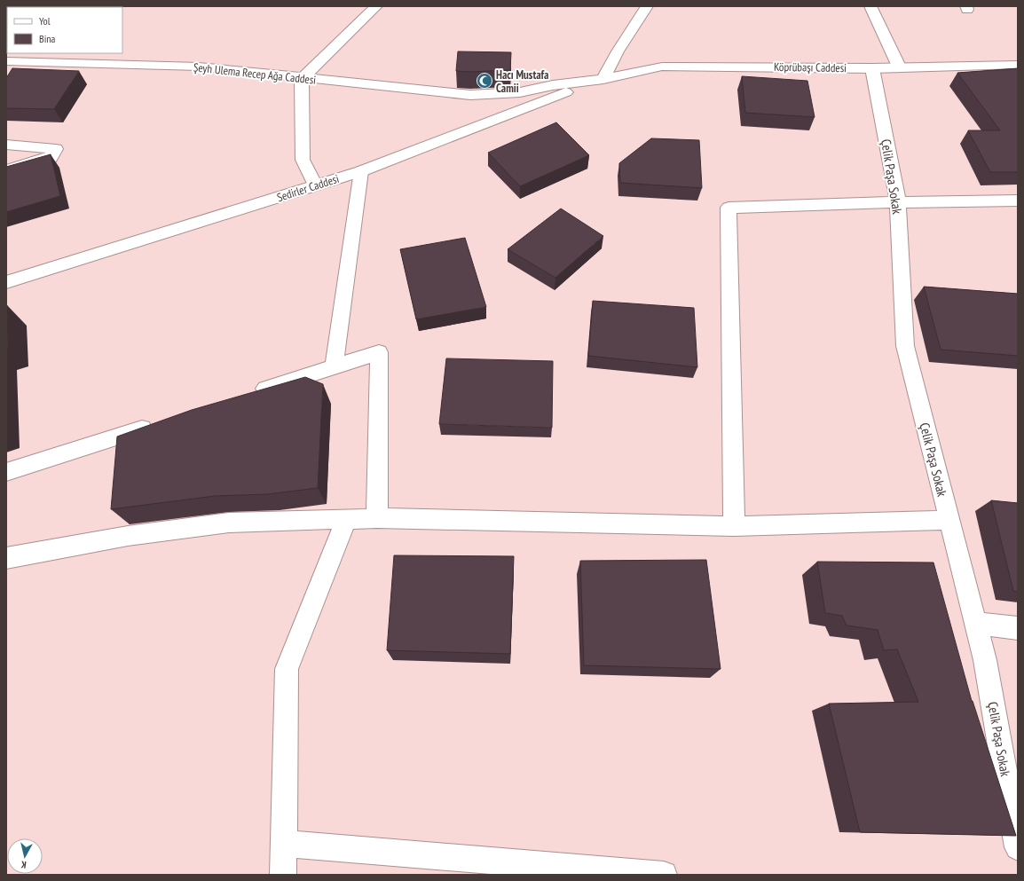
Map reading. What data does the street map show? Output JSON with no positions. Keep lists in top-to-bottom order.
{
  "streets": {
    "street": [
      "Köprübaşı Caddesi",
      "Şeyh Ulema Recep Ağa Caddesi",
      "Çelik Paşa Sokak",
      "Sedirler Caddesi"
    ]
  },
  "crossings": [
    ["Köprübaşı Caddesi", "Şeyh Ulema Recep Ağa Caddesi"],
    ["Köprübaşı Caddesi", "Çelik Paşa Sokak"],
    ["Köprübaşı Caddesi", "Sedirler Caddesi"],
    ["Şeyh Ulema Recep Ağa Caddesi", "Sedirler Caddesi"]
  ],
  "places": {
    "mosque": ["Hacı Mustafa Camii"]
  },
  "legend": ["Yol", "Bina"],
  "north": "bottom"
}
